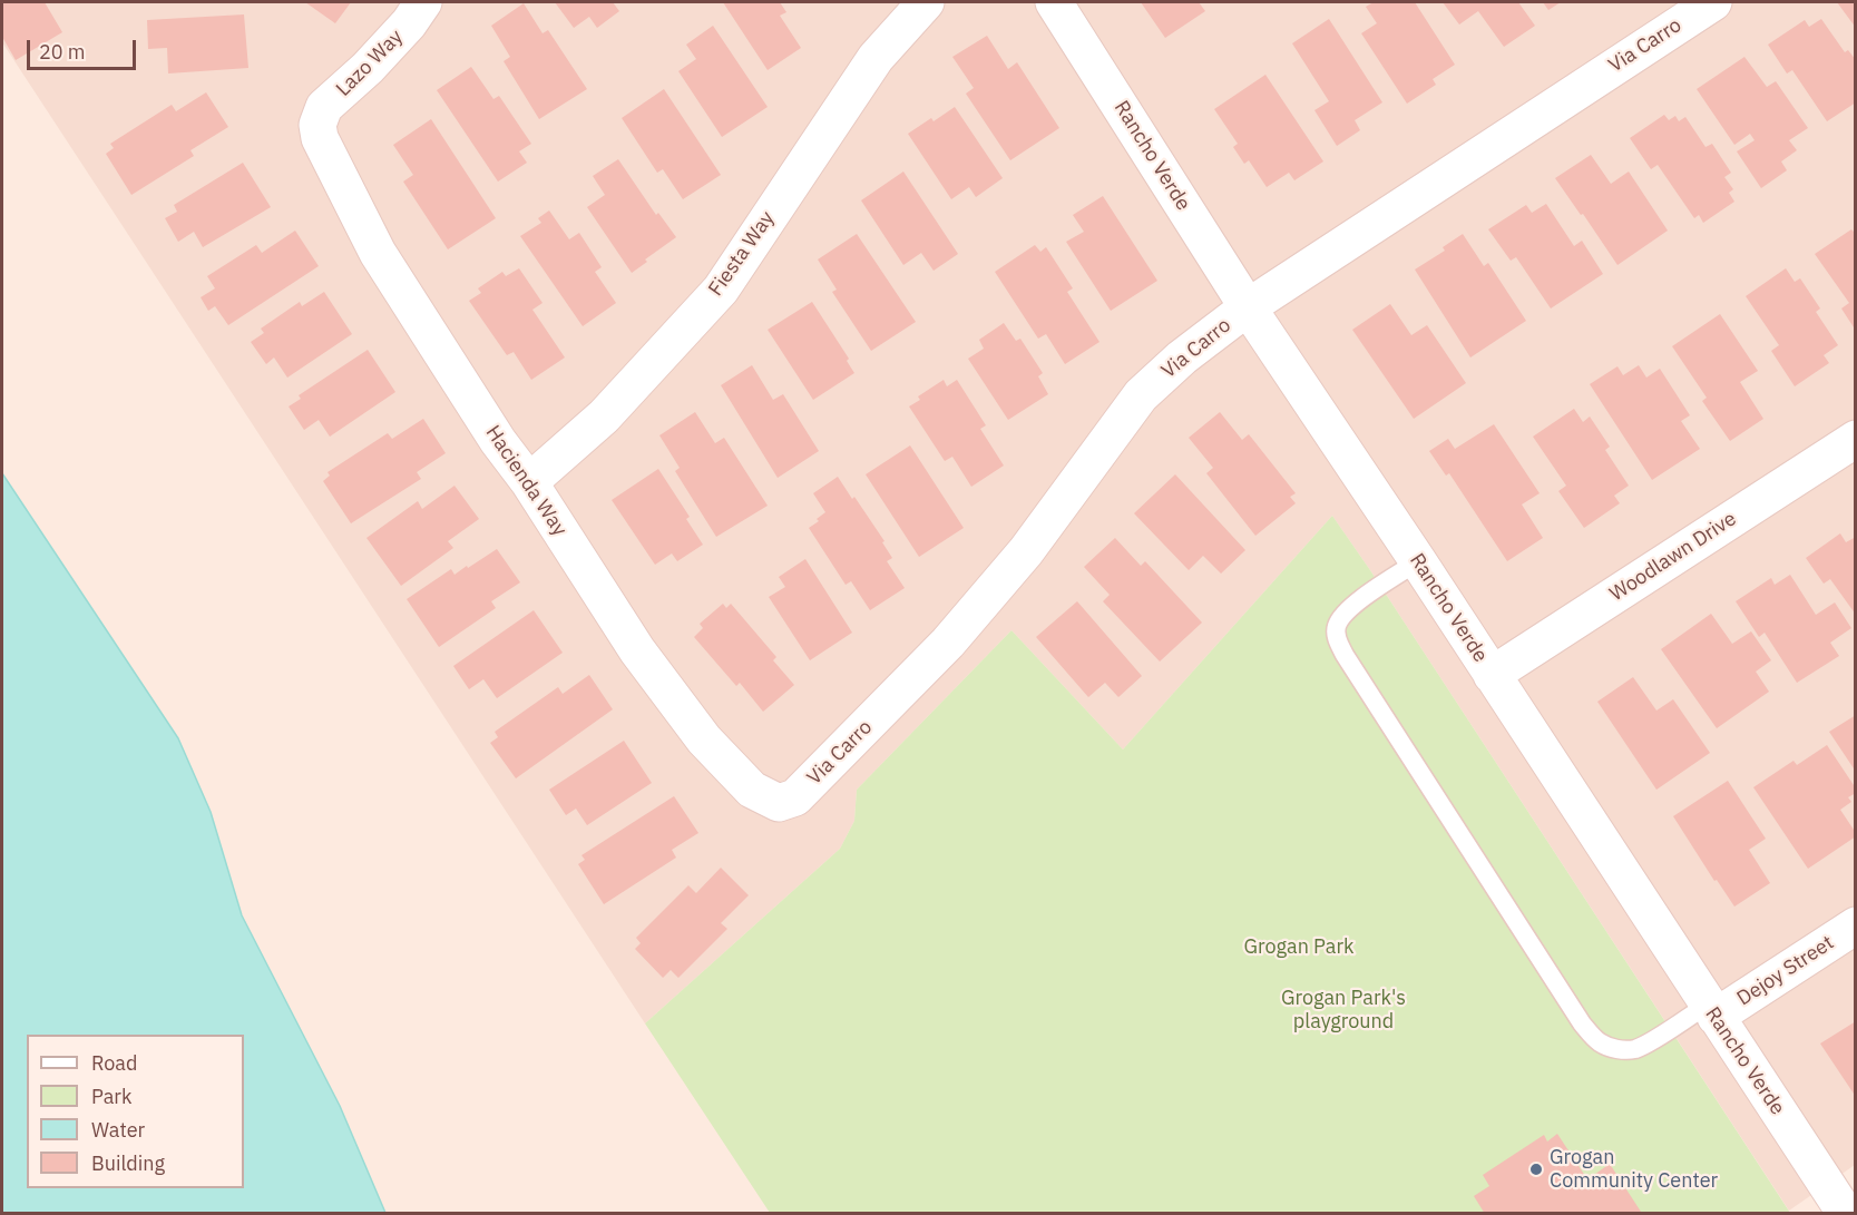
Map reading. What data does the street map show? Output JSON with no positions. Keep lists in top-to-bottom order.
{
  "streets": {
    "street": [
      "Via Carro",
      "Lazo Way",
      "Rancho Verde",
      "Fiesta Way",
      "Hacienda Way",
      "Woodlawn Drive",
      "Dejoy Street"
    ]
  },
  "crossings": [
    ["Via Carro", "Rancho Verde"],
    ["Via Carro", "Hacienda Way"],
    ["Lazo Way", "Hacienda Way"],
    ["Rancho Verde", "Woodlawn Drive"],
    ["Rancho Verde", "Dejoy Street"],
    ["Fiesta Way", "Hacienda Way"]
  ],
  "parks": ["Grogan Park", "Grogan Park's playground"],
  "places": ["Grogan Community Center"],
  "legend": [
    "Road",
    "Park",
    "Water",
    "Building"
  ],
  "scale_bar": "20 m"
}
